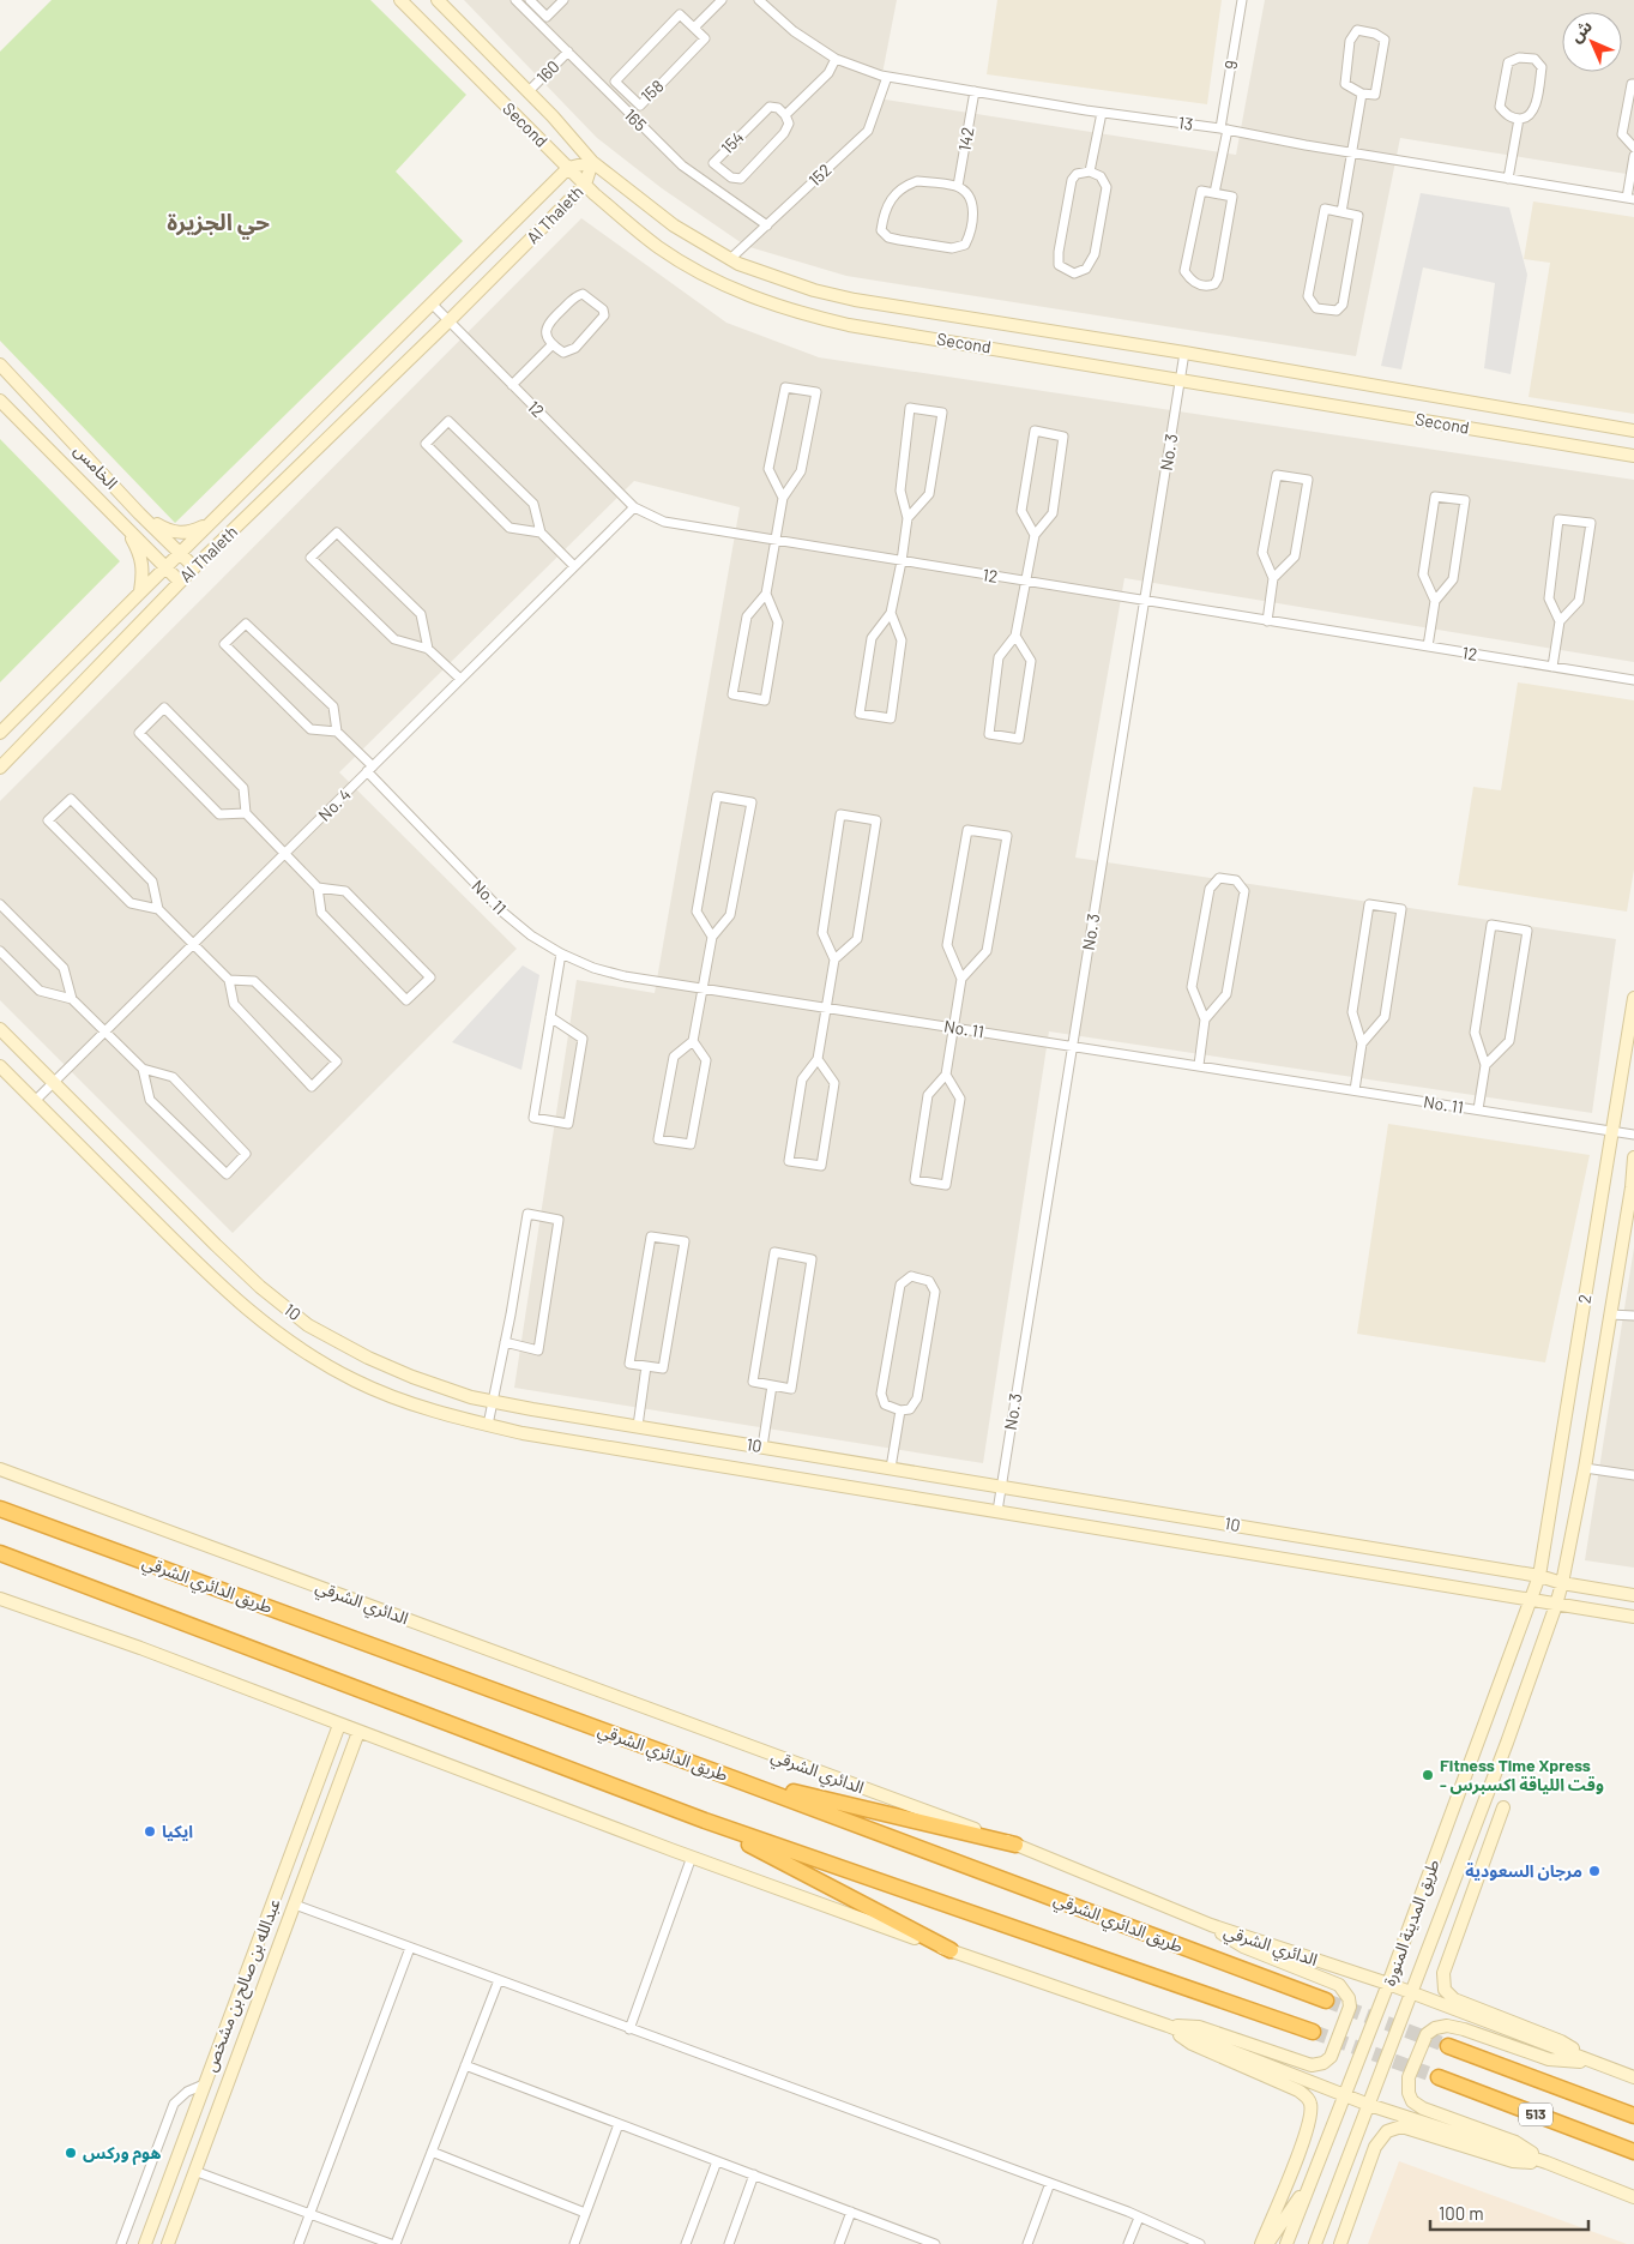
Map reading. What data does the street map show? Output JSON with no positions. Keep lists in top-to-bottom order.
{
  "streets": {
    "highway": ["طريق الدائري الشرقي", "513"],
    "street": [
      "9",
      "160",
      "158",
      "165",
      "13",
      "Second",
      "142",
      "154",
      "152",
      "Al Thaleth",
      "12",
      "No. 3",
      "الخامس",
      "No. 4",
      "No. 11",
      "2",
      "10",
      "الدائري الشرقي",
      "طريق المدينة المنورة",
      "عبدالله بن صالح بن مشخص"
    ]
  },
  "crossings": [
    ["9", "13"],
    ["160", "165"],
    ["160", "Second"],
    ["165", "152"],
    ["13", "142"],
    ["13", "154"],
    ["13", "152"],
    ["Second", "152"],
    ["Second", "Al Thaleth"],
    ["Second", "No. 3"],
    ["Al Thaleth", "12"],
    ["Al Thaleth", "الخامس"],
    ["12", "No. 3"],
    ["12", "No. 4"],
    ["No. 3", "No. 11"],
    ["No. 3", "10"],
    ["No. 4", "No. 11"],
    ["No. 4", "10"],
    ["No. 11", "2"],
    ["2", "10"],
    ["2", "طريق المدينة المنورة"],
    ["10", "طريق المدينة المنورة"],
    ["الدائري الشرقي", "طريق المدينة المنورة"]
  ],
  "districts": ["حي الجزيرة"],
  "places": [
    "Fitness Time Xpress - وقت اللياقة اكسبرس",
    "ايكيا",
    "مرجان السعودية",
    "هوم وركس"
  ],
  "scale_bar": "100 m",
  "north": "top left"
}
